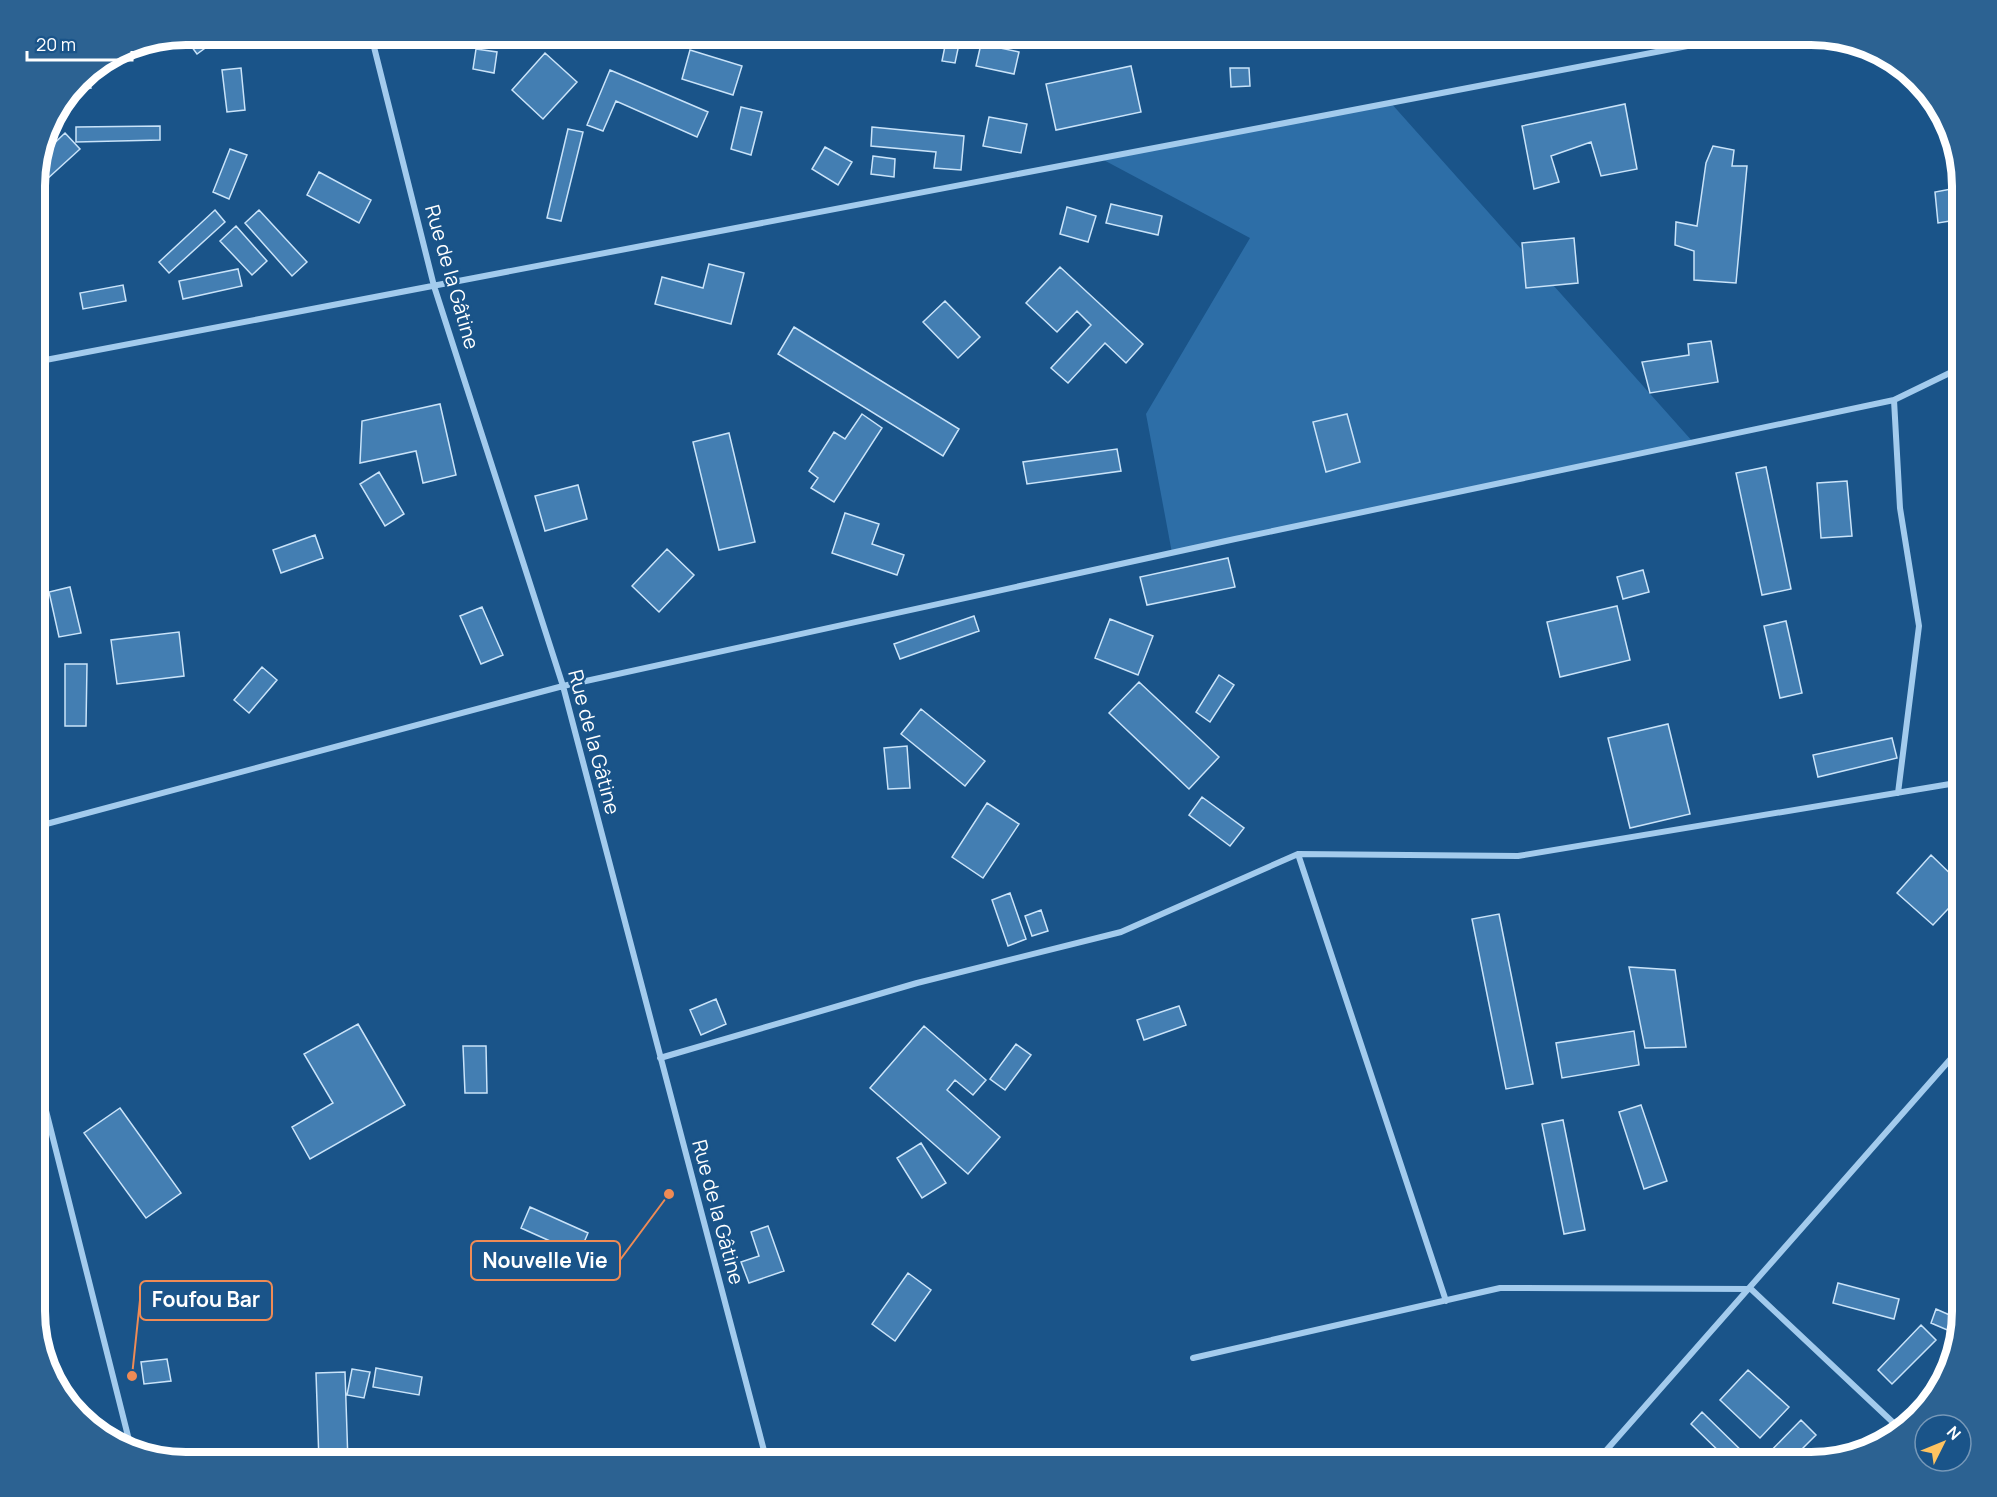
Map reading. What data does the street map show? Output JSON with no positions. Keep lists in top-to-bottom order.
{
  "streets": {
    "street": ["Rue de la Gâtine"]
  },
  "places": ["Nouvelle Vie", "Foufou Bar"],
  "scale_bar": "20 m",
  "north": "top right"
}
